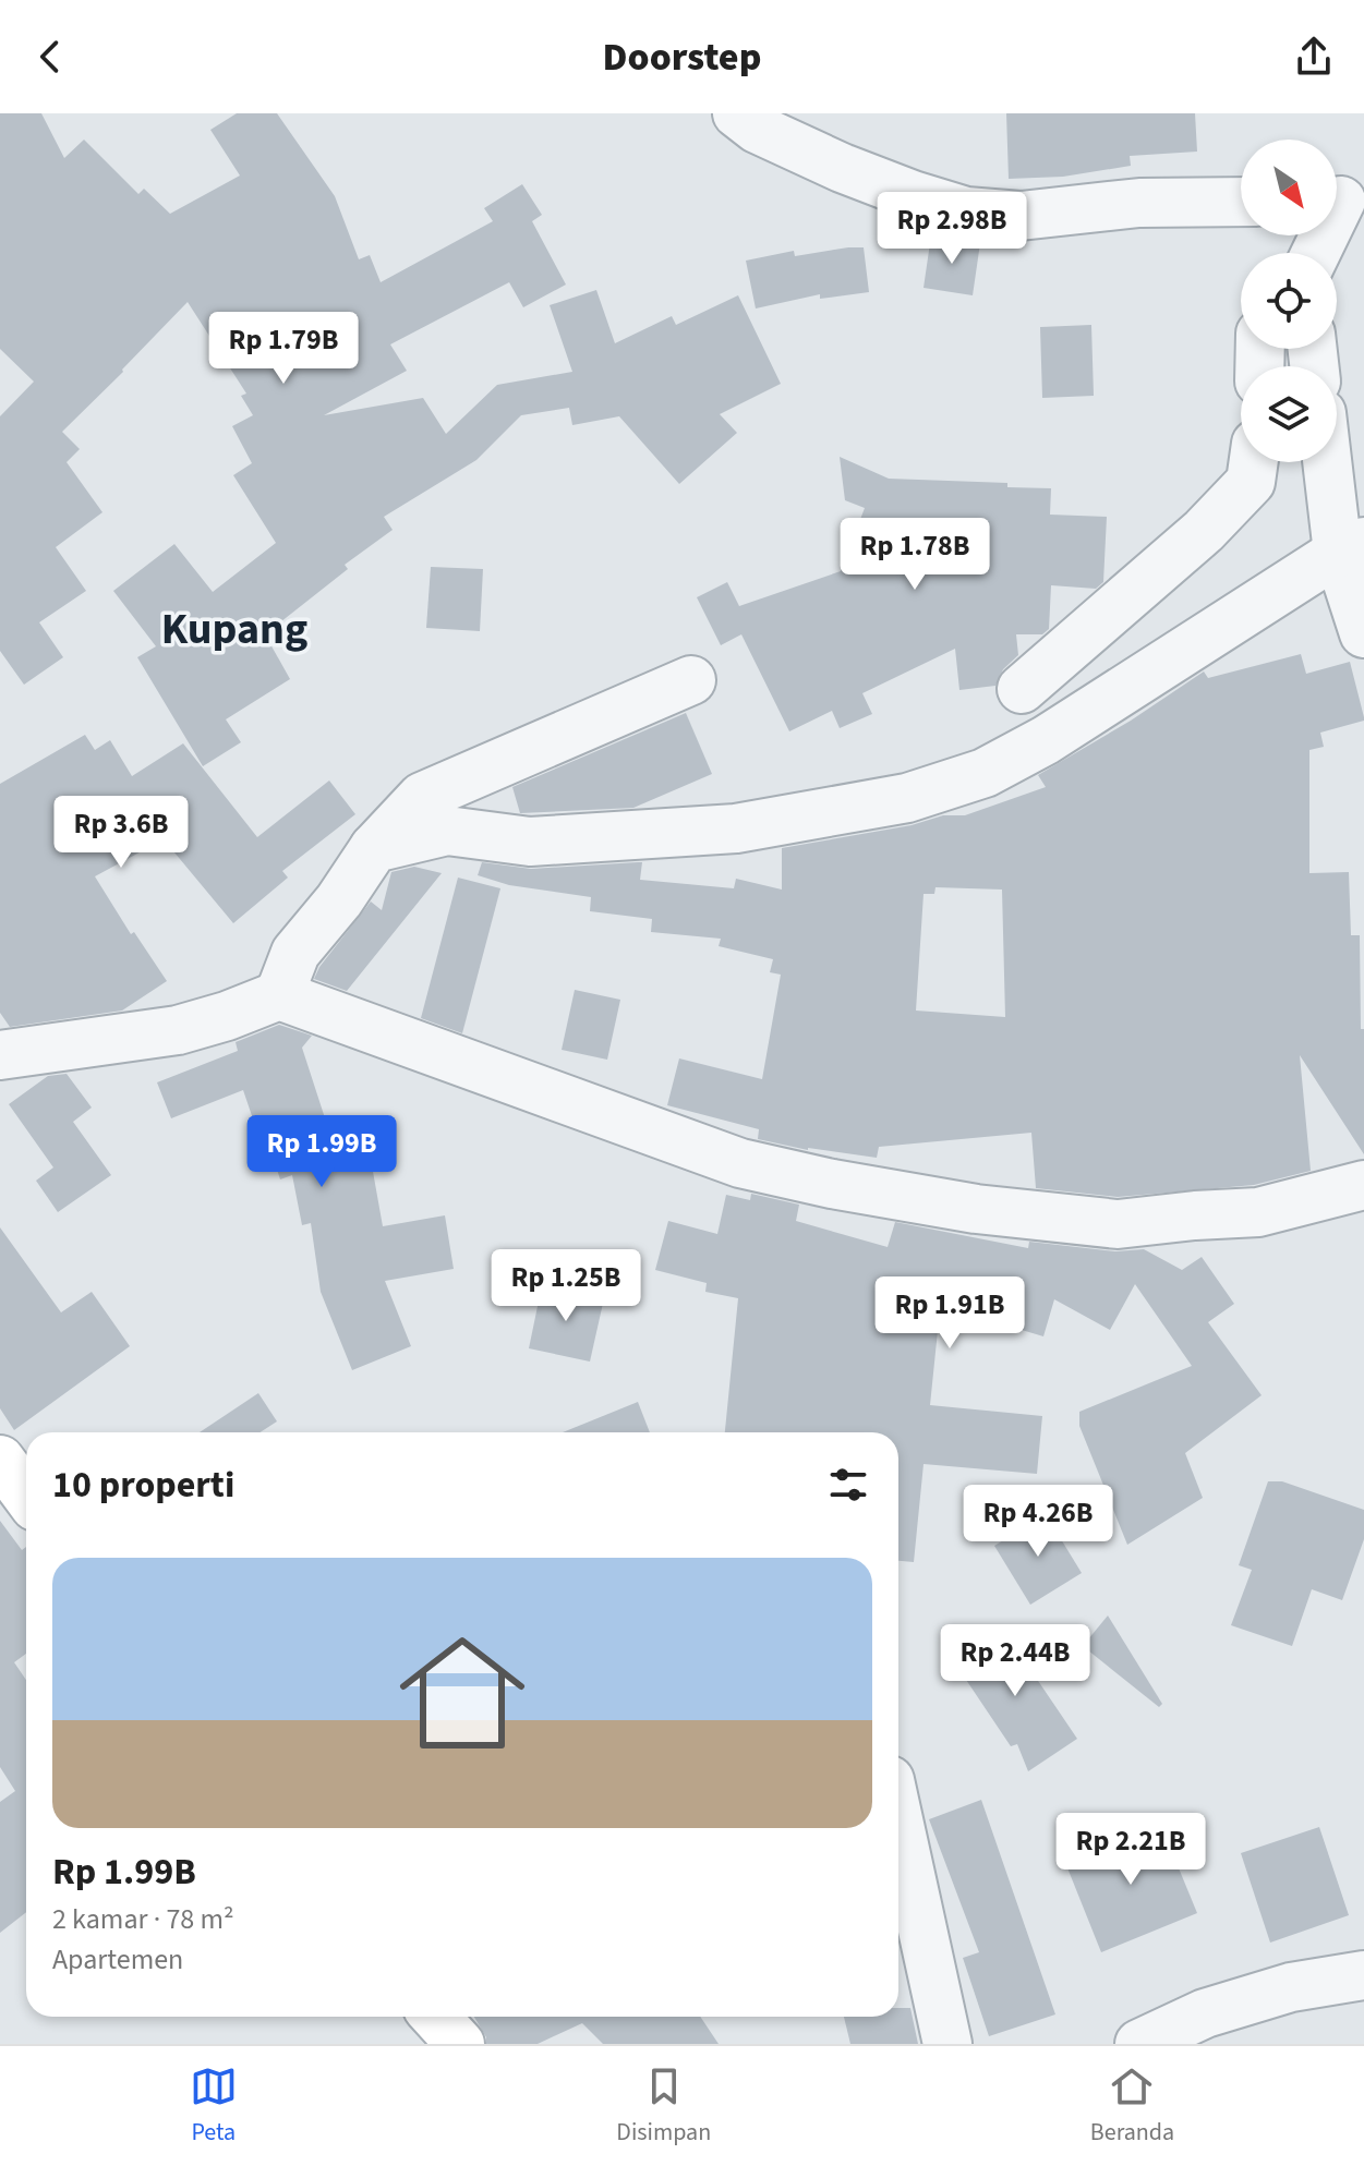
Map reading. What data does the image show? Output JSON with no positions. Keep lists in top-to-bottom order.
{
  "districts": ["Kupang"],
  "north": "bottom right",
  "page": {
    "header": "Doorstep",
    "price": [
      "Rp 2.98B",
      "Rp 1.79B",
      "Rp 1.78B",
      "Rp 3.6B",
      "Rp 1.99B",
      "Rp 1.25B",
      "Rp 1.91B",
      "Rp 4.26B",
      "Rp 2.44B",
      "Rp 2.21B"
    ],
    "heading": "10 properti",
    "list": [
      {
        "name": "Rp 1.99B",
        "note": "2 kamar · 78 m² · Apartemen"
      }
    ],
    "tabs": ["Peta", "Disimpan", "Beranda"]
  }
}
